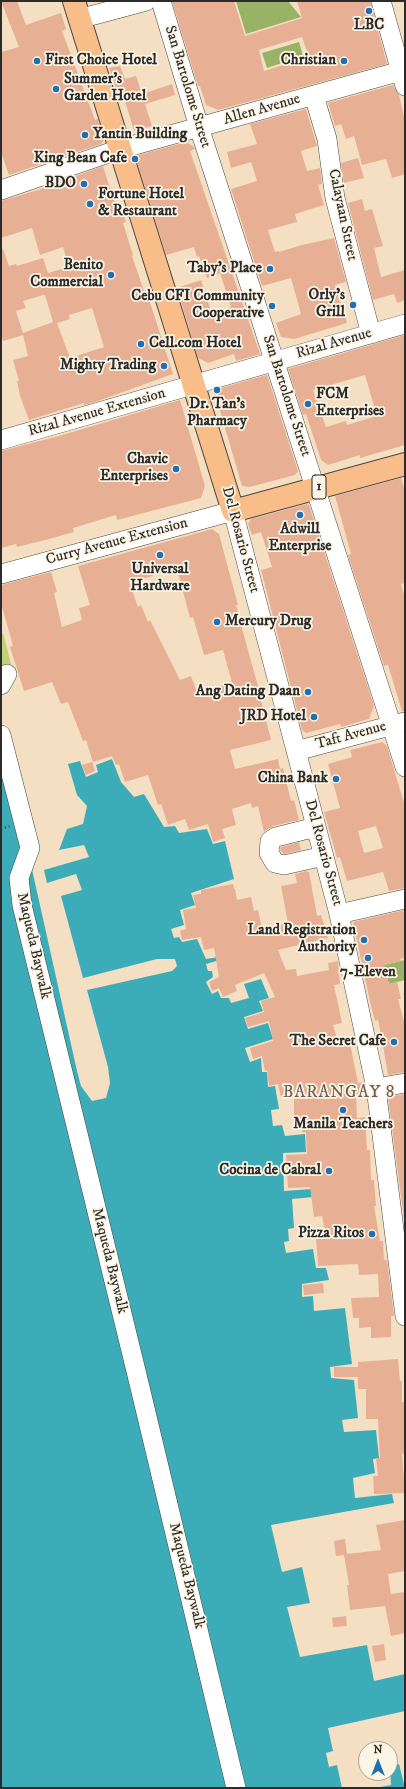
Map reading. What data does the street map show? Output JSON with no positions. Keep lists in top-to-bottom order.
{
  "streets": {
    "main road": ["1", "Del Rosario Street"],
    "street": [
      "San Bartolome Street",
      "Allen Avenue",
      "Calayaan Street",
      "Rizal Avenue",
      "Rizal Avenue Extension",
      "Curry Avenue Extension",
      "Taft Avenue",
      "Maqueda Baywalk"
    ]
  },
  "crossings": [
    ["San Bartolome Street", "Allen Avenue"],
    ["San Bartolome Street", "Rizal Avenue"],
    ["San Bartolome Street", "1"],
    ["San Bartolome Street", "Taft Avenue"],
    ["Allen Avenue", "Calayaan Street"],
    ["Allen Avenue", "Del Rosario Street"],
    ["Calayaan Street", "Rizal Avenue"],
    ["Rizal Avenue", "Rizal Avenue Extension"],
    ["Rizal Avenue", "Del Rosario Street"],
    ["Rizal Avenue Extension", "Del Rosario Street"],
    ["1", "Del Rosario Street"],
    ["1", "Curry Avenue Extension"],
    ["Del Rosario Street", "Curry Avenue Extension"],
    ["Del Rosario Street", "Taft Avenue"]
  ],
  "districts": ["BARANGAY 8"],
  "places": [
    "LBC",
    "First Choice Hotel",
    "Christian",
    "Summer's Garden Hotel",
    "Yantin Building",
    "King Bean Cafe",
    "BDO",
    "Fortune Hotel & Restaurant",
    "Taby's Place",
    "Benito Commercial",
    "Orly's Grill",
    "Cebu CFI Community Cooperative",
    "Cell.com Hotel",
    "Mighty Trading",
    "Dr. Tan's Pharmacy",
    "FCM Enterprises",
    "Chavic Enterprises",
    "Adwill Enterprise",
    "Universal Hardware",
    "Mercury Drug",
    "Ang Dating Daan",
    "JRD Hotel",
    "China Bank",
    "Land Registration Authority",
    "7-Eleven",
    "The Secret Cafe",
    "Manila Teachers",
    "Cocina de Cabral",
    "Pizza Ritos"
  ],
  "north": "top"
}
